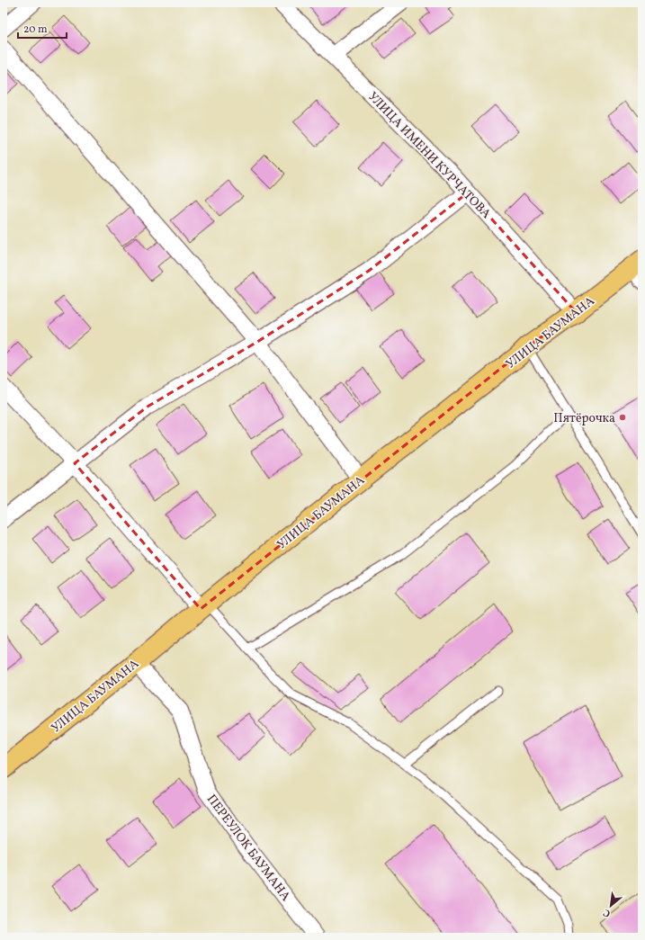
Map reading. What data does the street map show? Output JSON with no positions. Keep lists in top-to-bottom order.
{
  "streets": {
    "main road": ["УЛИЦА БАУМАНА"],
    "street": ["УЛИЦА ИМЕНИ КУРЧАТОВА", "ПЕРЕУЛОК БАУМАНА"]
  },
  "crossings": [
    ["УЛИЦА ИМЕНИ КУРЧАТОВА", "УЛИЦА БАУМАНА"],
    ["УЛИЦА БАУМАНА", "ПЕРЕУЛОК БАУМАНА"]
  ],
  "places": ["Пятёрочка"],
  "scale_bar": "20 m",
  "north": "bottom left"
}
